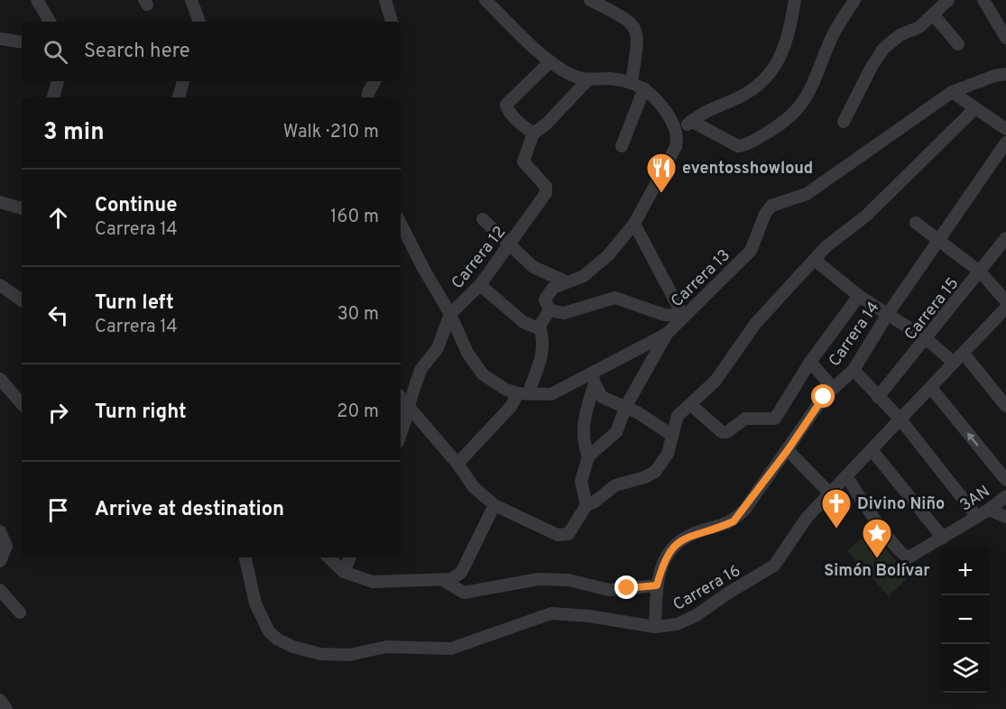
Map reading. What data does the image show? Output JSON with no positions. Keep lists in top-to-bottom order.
{
  "streets": {
    "street": [
      "Carrera 12",
      "Carrera 13",
      "Carrera 15",
      "Carrera 14",
      "3AN",
      "Carrera 16"
    ]
  },
  "crossings": [
    ["Carrera 14", "Carrera 16"],
    ["3AN", "Carrera 16"]
  ],
  "places": {
    "restaurant": ["eventosshowloud"],
    "church": ["Divino Niño"],
    "place": ["Simón Bolívar"]
  },
  "page": {
    "search": "Search here",
    "heading": ["3 min", "Walk · 210 m"],
    "list": [
      ["Continue", "Carrera 14", "160 m"],
      ["Turn left", "Carrera 14", "30 m"],
      ["Turn right", "20 m"],
      "Arrive at destination"
    ],
    "map_buttons": ["+", "−"]
  }
}
